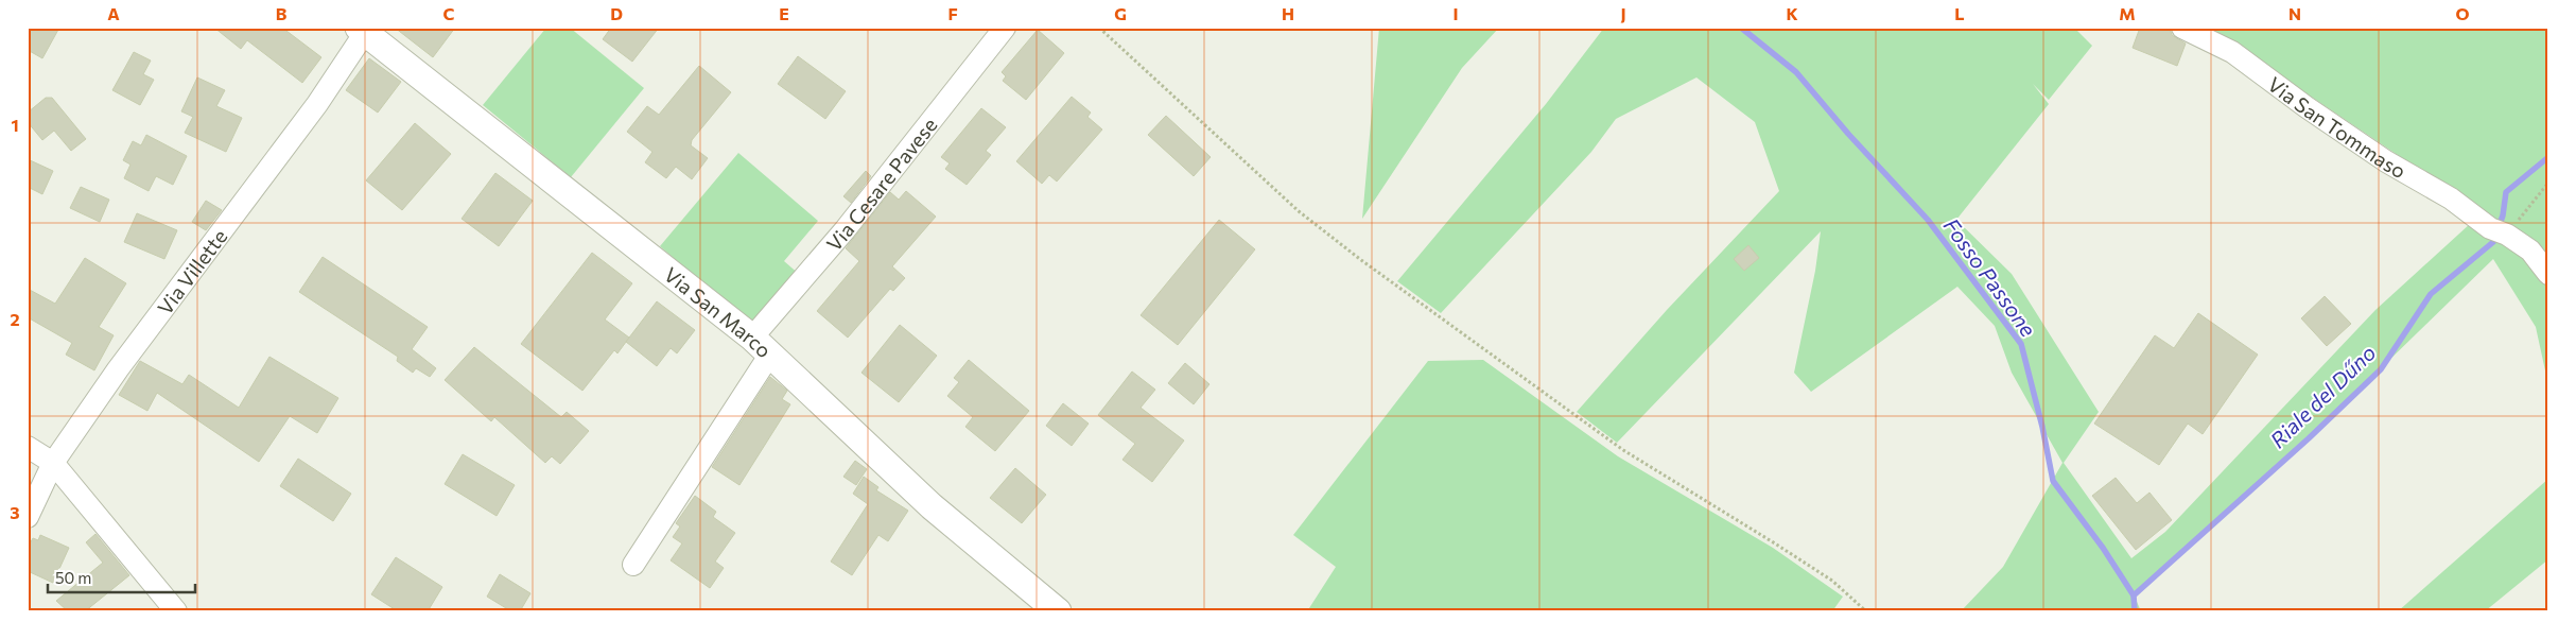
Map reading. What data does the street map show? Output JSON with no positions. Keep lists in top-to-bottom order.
{
  "streets": {
    "street": [
      "Via San Tommaso",
      "Via Cesare Pavese",
      "Via Villette",
      "Via San Marco"
    ]
  },
  "crossings": [
    ["Via Cesare Pavese", "Via San Marco"],
    ["Via Villette", "Via San Marco"]
  ],
  "water": ["Fosso Passone", "Riale del Dűno"],
  "scale_bar": "50 m",
  "grid": {
    "columns": [
      "A",
      "B",
      "C",
      "D",
      "E",
      "F",
      "G",
      "H",
      "I",
      "J",
      "K",
      "L",
      "M",
      "N",
      "O"
    ],
    "rows": ["1", "2", "3"]
  }
}
